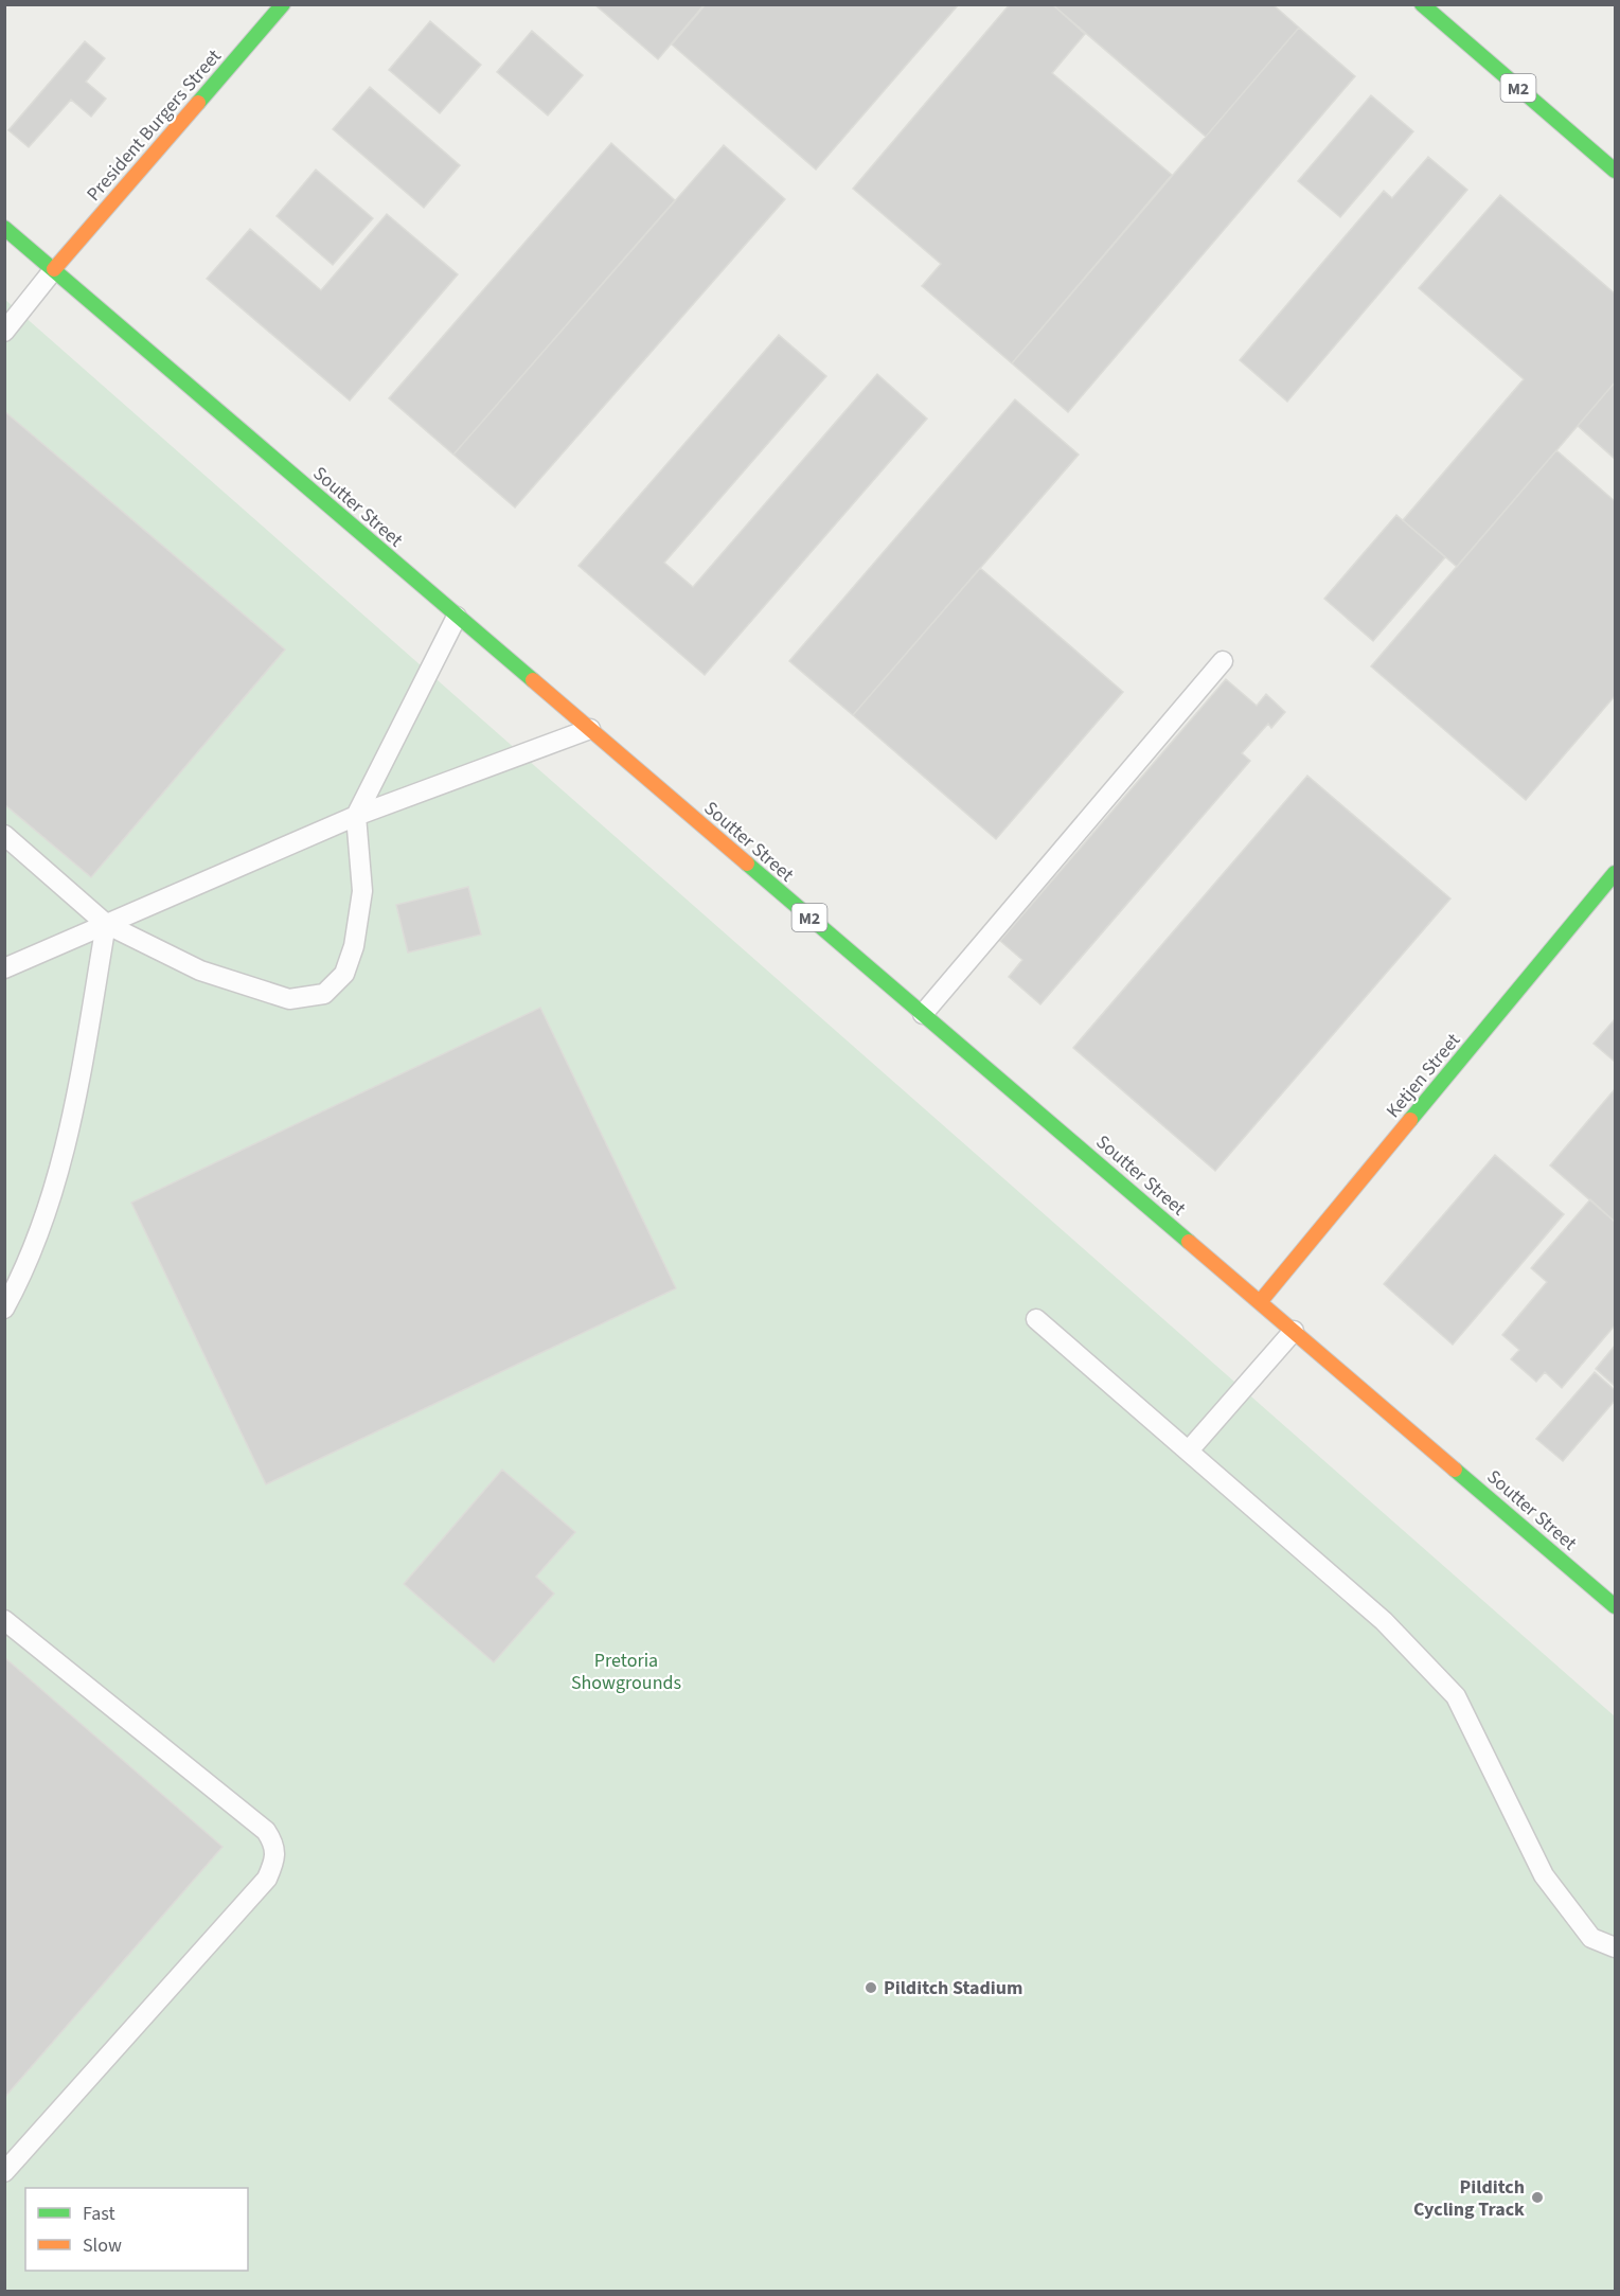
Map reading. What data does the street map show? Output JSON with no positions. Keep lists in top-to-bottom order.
{
  "streets": {
    "main road": [
      "M2",
      "President Burgers Street",
      "Soutter Street",
      "Ketjen Street"
    ]
  },
  "crossings": [
    ["President Burgers Street", "Soutter Street"],
    ["Soutter Street", "Ketjen Street"]
  ],
  "parks": ["Pretoria Showgrounds"],
  "places": ["Pilditch Stadium", "Pilditch Cycling Track"],
  "legend": ["Fast", "Slow"]
}
